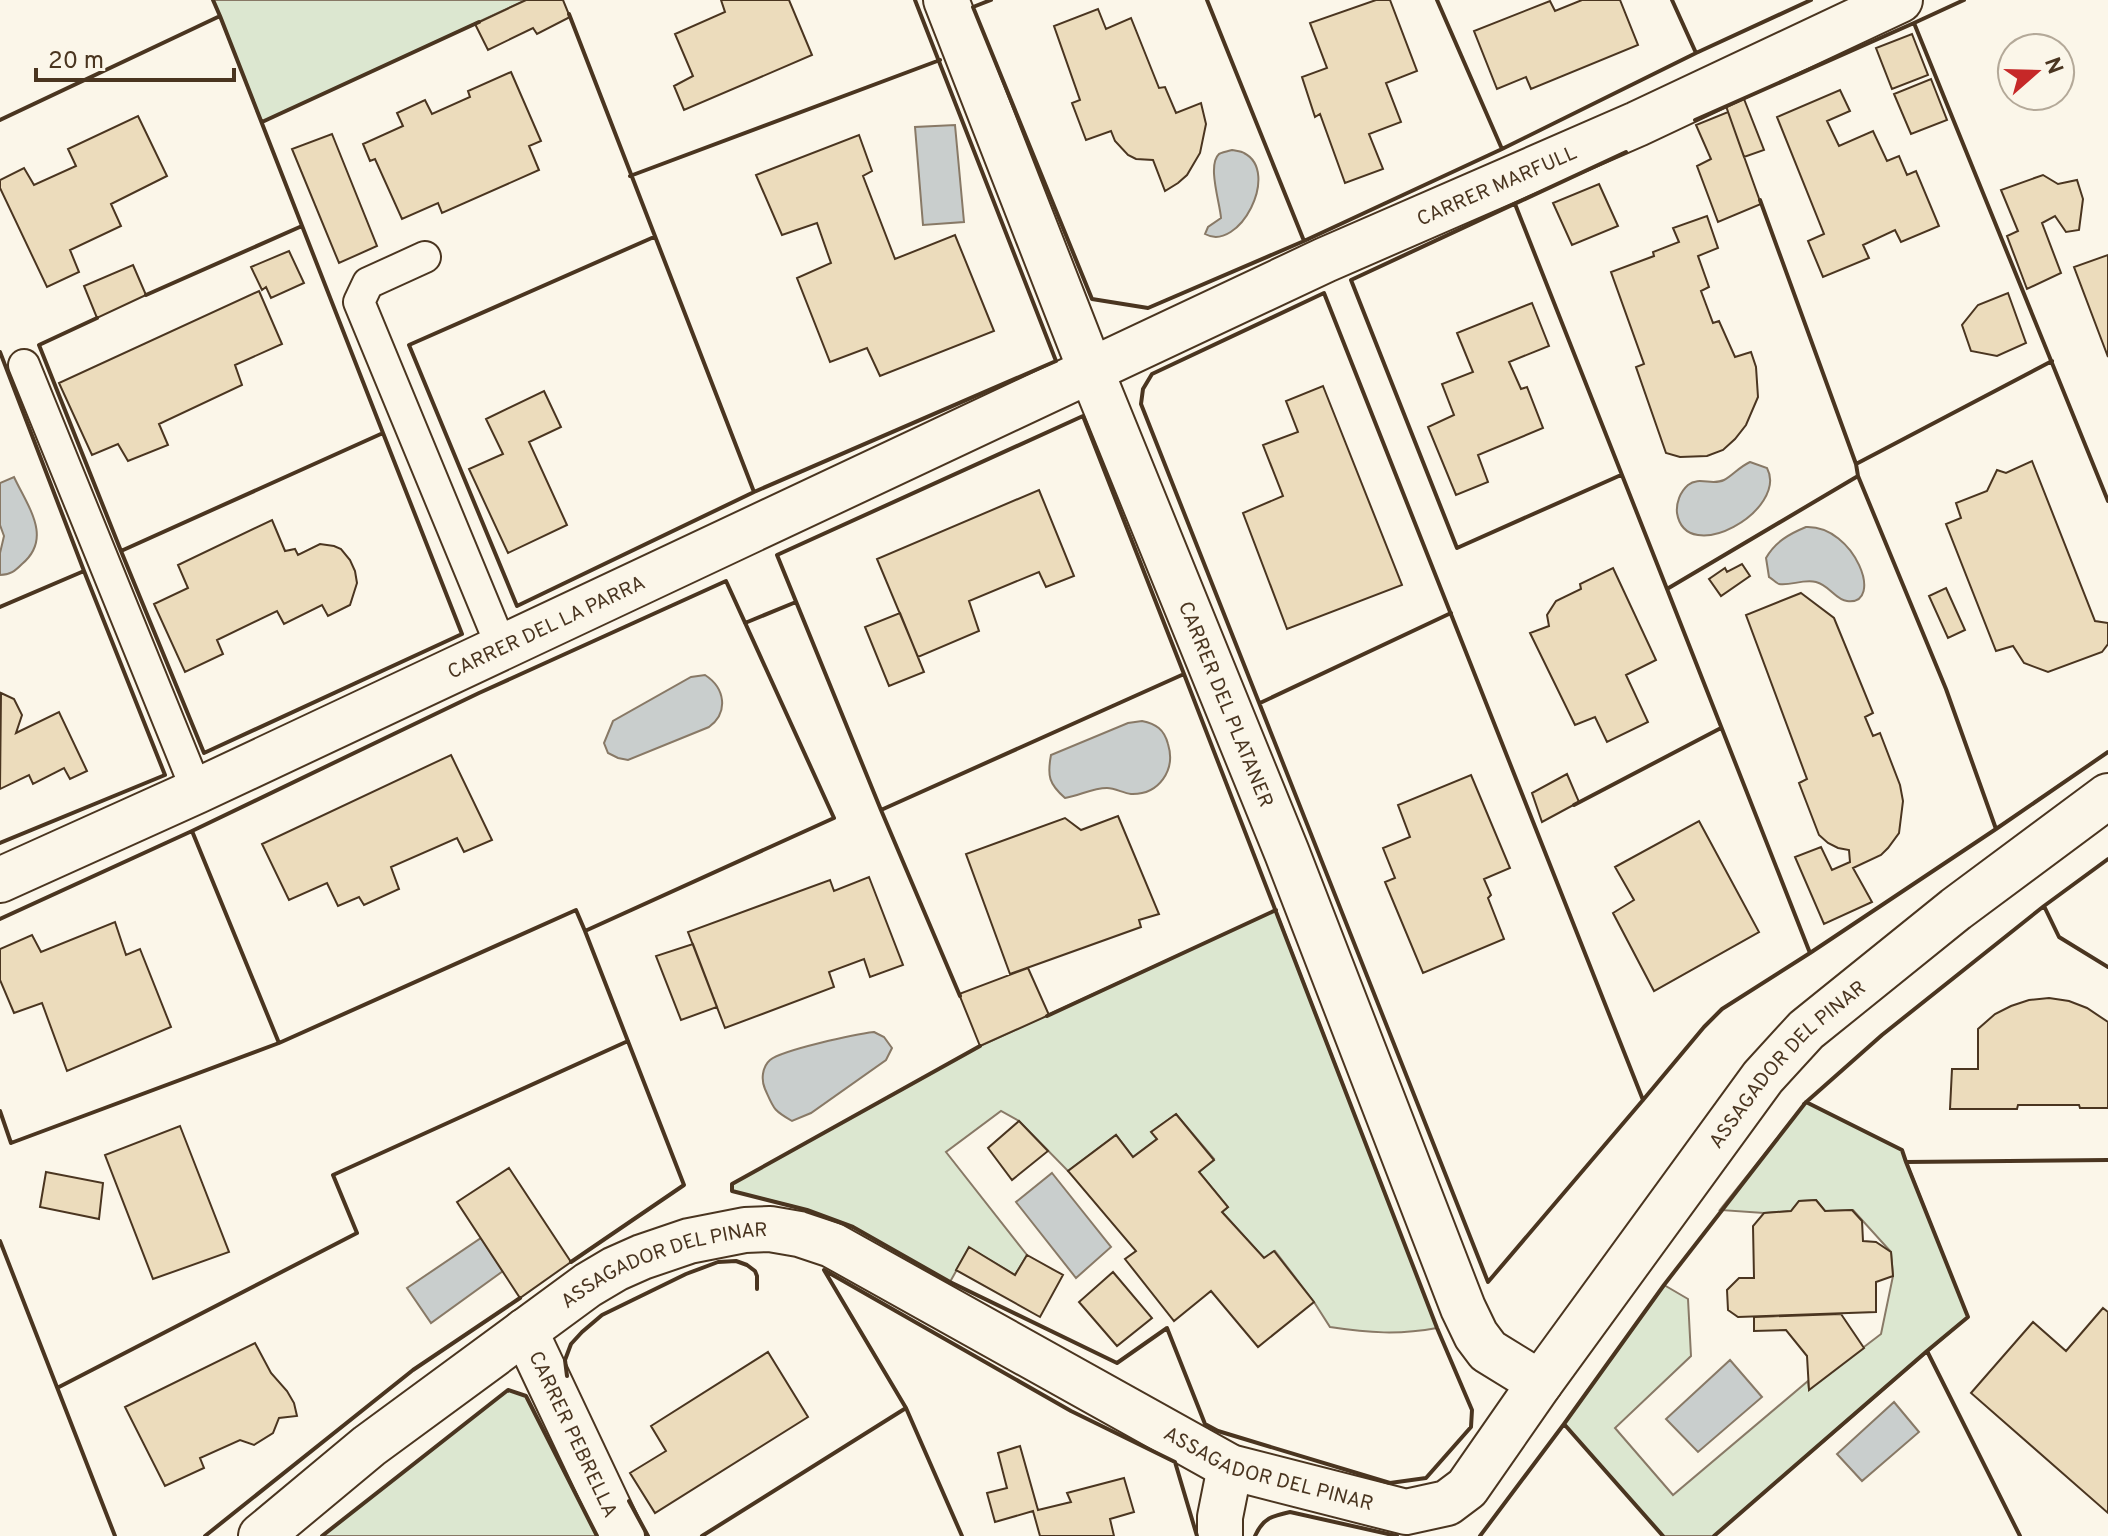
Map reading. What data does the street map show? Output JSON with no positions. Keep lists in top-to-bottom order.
{
  "streets": {
    "street": [
      "CARRER MARFULL",
      "CARRER DEL LA PARRA",
      "CARRER DEL PLATANER",
      "ASSAGADOR DEL PINAR",
      "CARRER PEBRELLA"
    ]
  },
  "crossings": [
    ["CARRER MARFULL", "CARRER DEL LA PARRA"],
    ["CARRER MARFULL", "CARRER DEL PLATANER"],
    ["CARRER DEL LA PARRA", "CARRER DEL PLATANER"],
    ["CARRER DEL PLATANER", "ASSAGADOR DEL PINAR"],
    ["ASSAGADOR DEL PINAR", "CARRER PEBRELLA"]
  ],
  "scale_bar": "20 m",
  "north": "right"
}
